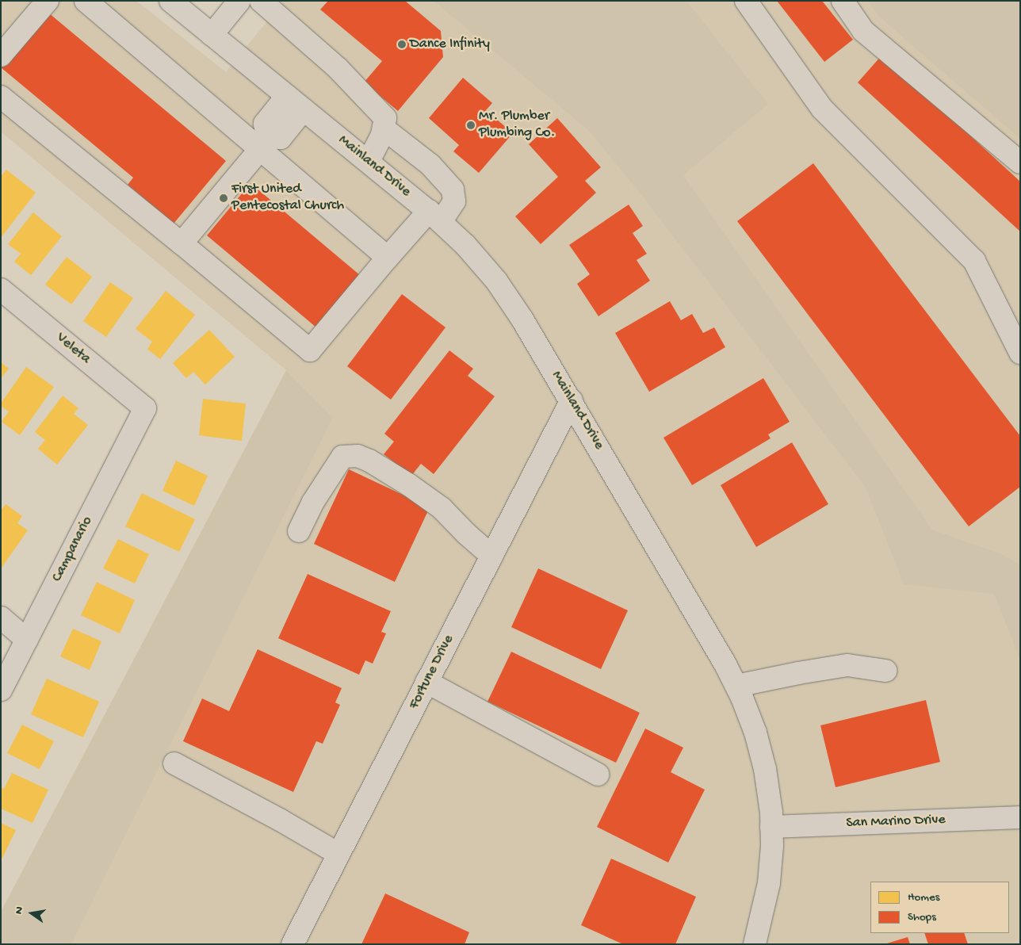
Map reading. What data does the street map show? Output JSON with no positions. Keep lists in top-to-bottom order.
{
  "streets": {
    "street": [
      "Mainland Drive",
      "Veleta",
      "Campanario",
      "Fortune Drive",
      "San Marino Drive"
    ]
  },
  "crossings": [
    ["Mainland Drive", "Fortune Drive"],
    ["Mainland Drive", "San Marino Drive"],
    ["Veleta", "Campanario"]
  ],
  "places": ["Dance Infinity", "Mr. Plumber Plumbing Co.", "First United Pentecostal Church"],
  "legend": ["Homes", "Shops"],
  "north": "left"
}
